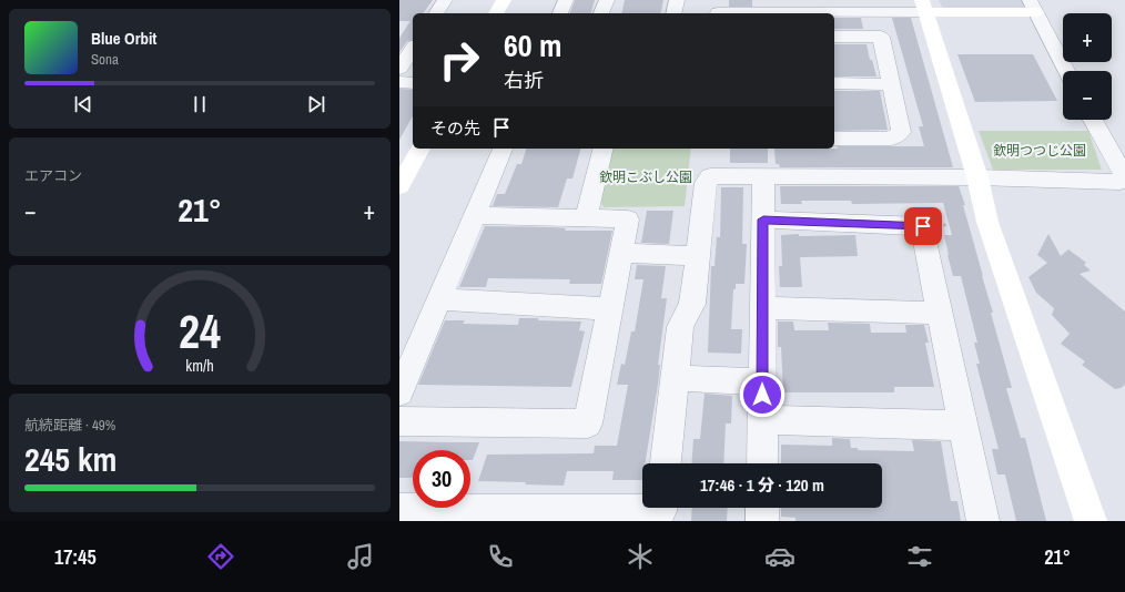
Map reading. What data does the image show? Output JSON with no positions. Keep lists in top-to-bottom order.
{
  "parks": ["欽明つつじ公園", "欽明こぶし公園"],
  "page": {
    "map_buttons": ["+", "−"],
    "turn": ["60 m", "右折"],
    "song": ["Blue Orbit", "Sona"],
    "then": "その先",
    "tile": [
      "エアコン",
      ["航続距離 · 49%", "245 km"]
    ],
    "heat": ["−", "21°", "+"],
    "limit": "30",
    "trip": "17:46 · 1 分 · 120 m",
    "tabs": ["17:45", "21°"],
    "gauge": ["24", "km/h"]
  }
}
